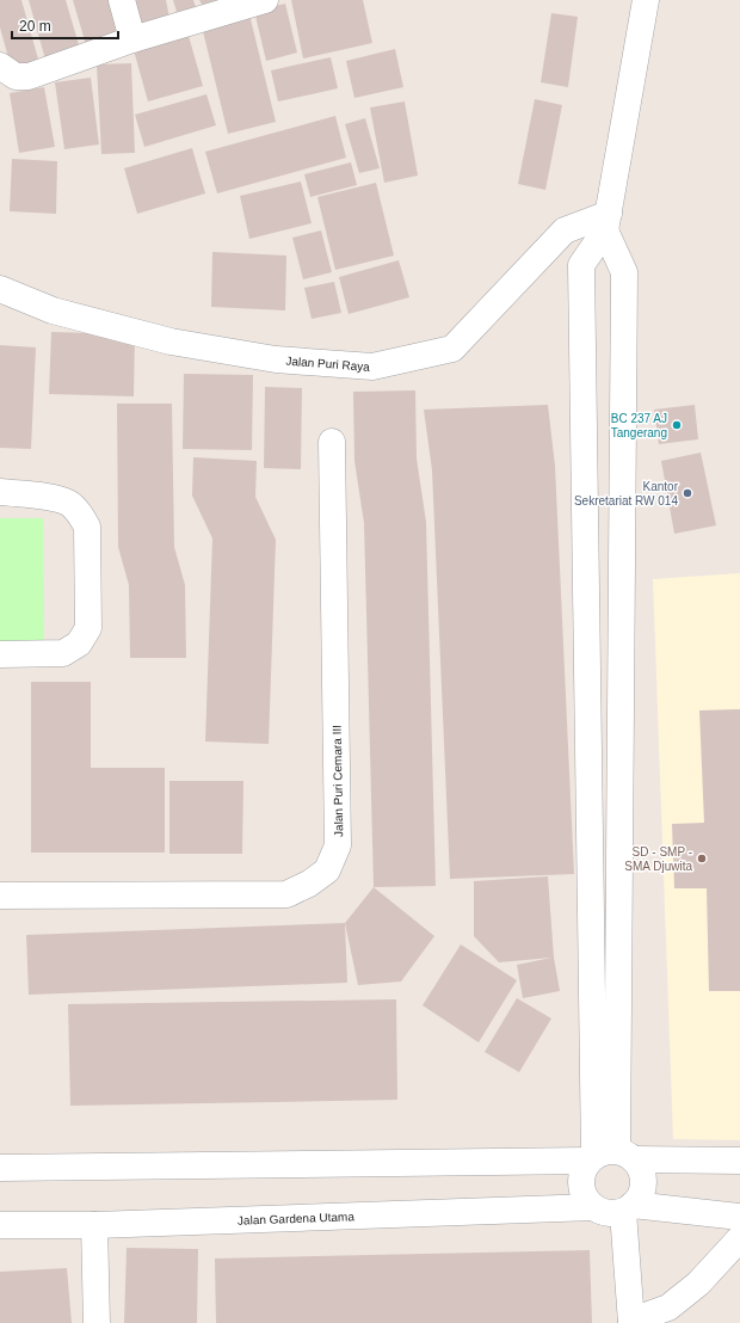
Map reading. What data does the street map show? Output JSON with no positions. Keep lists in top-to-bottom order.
{
  "streets": {
    "street": ["Jalan Puri Raya", "Jalan Puri Cemara III", "Jalan Gardena Utama"]
  },
  "places": ["BC 237 AJ Tangerang", "Kantor Sekretariat RW 014", "SD - SMP - SMA Djuwita"],
  "scale_bar": "20 m"
}
